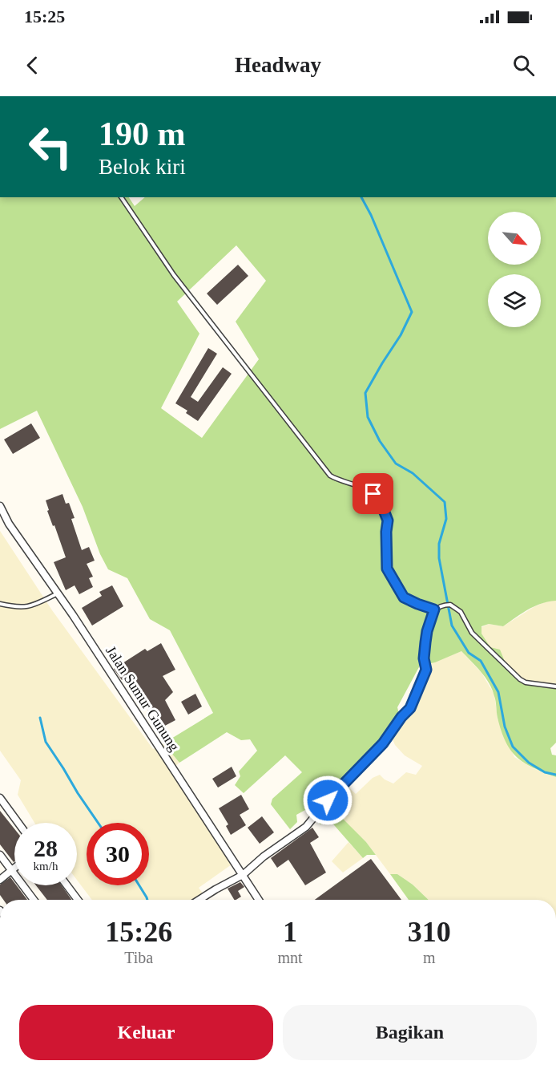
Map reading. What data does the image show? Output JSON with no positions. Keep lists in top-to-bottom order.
{
  "streets": {
    "street": ["Jalan Sumur Gunung"]
  },
  "north": "bottom right",
  "page": {
    "status": "15:25",
    "header": "Headway",
    "turn": ["190 m", "Belok kiri"],
    "speed": "28 km/h",
    "limit": "30",
    "eta": [
      "15:26",
      "Tiba",
      "1",
      "mnt",
      "310",
      "m"
    ],
    "buttons": ["Keluar", "Bagikan"]
  }
}
